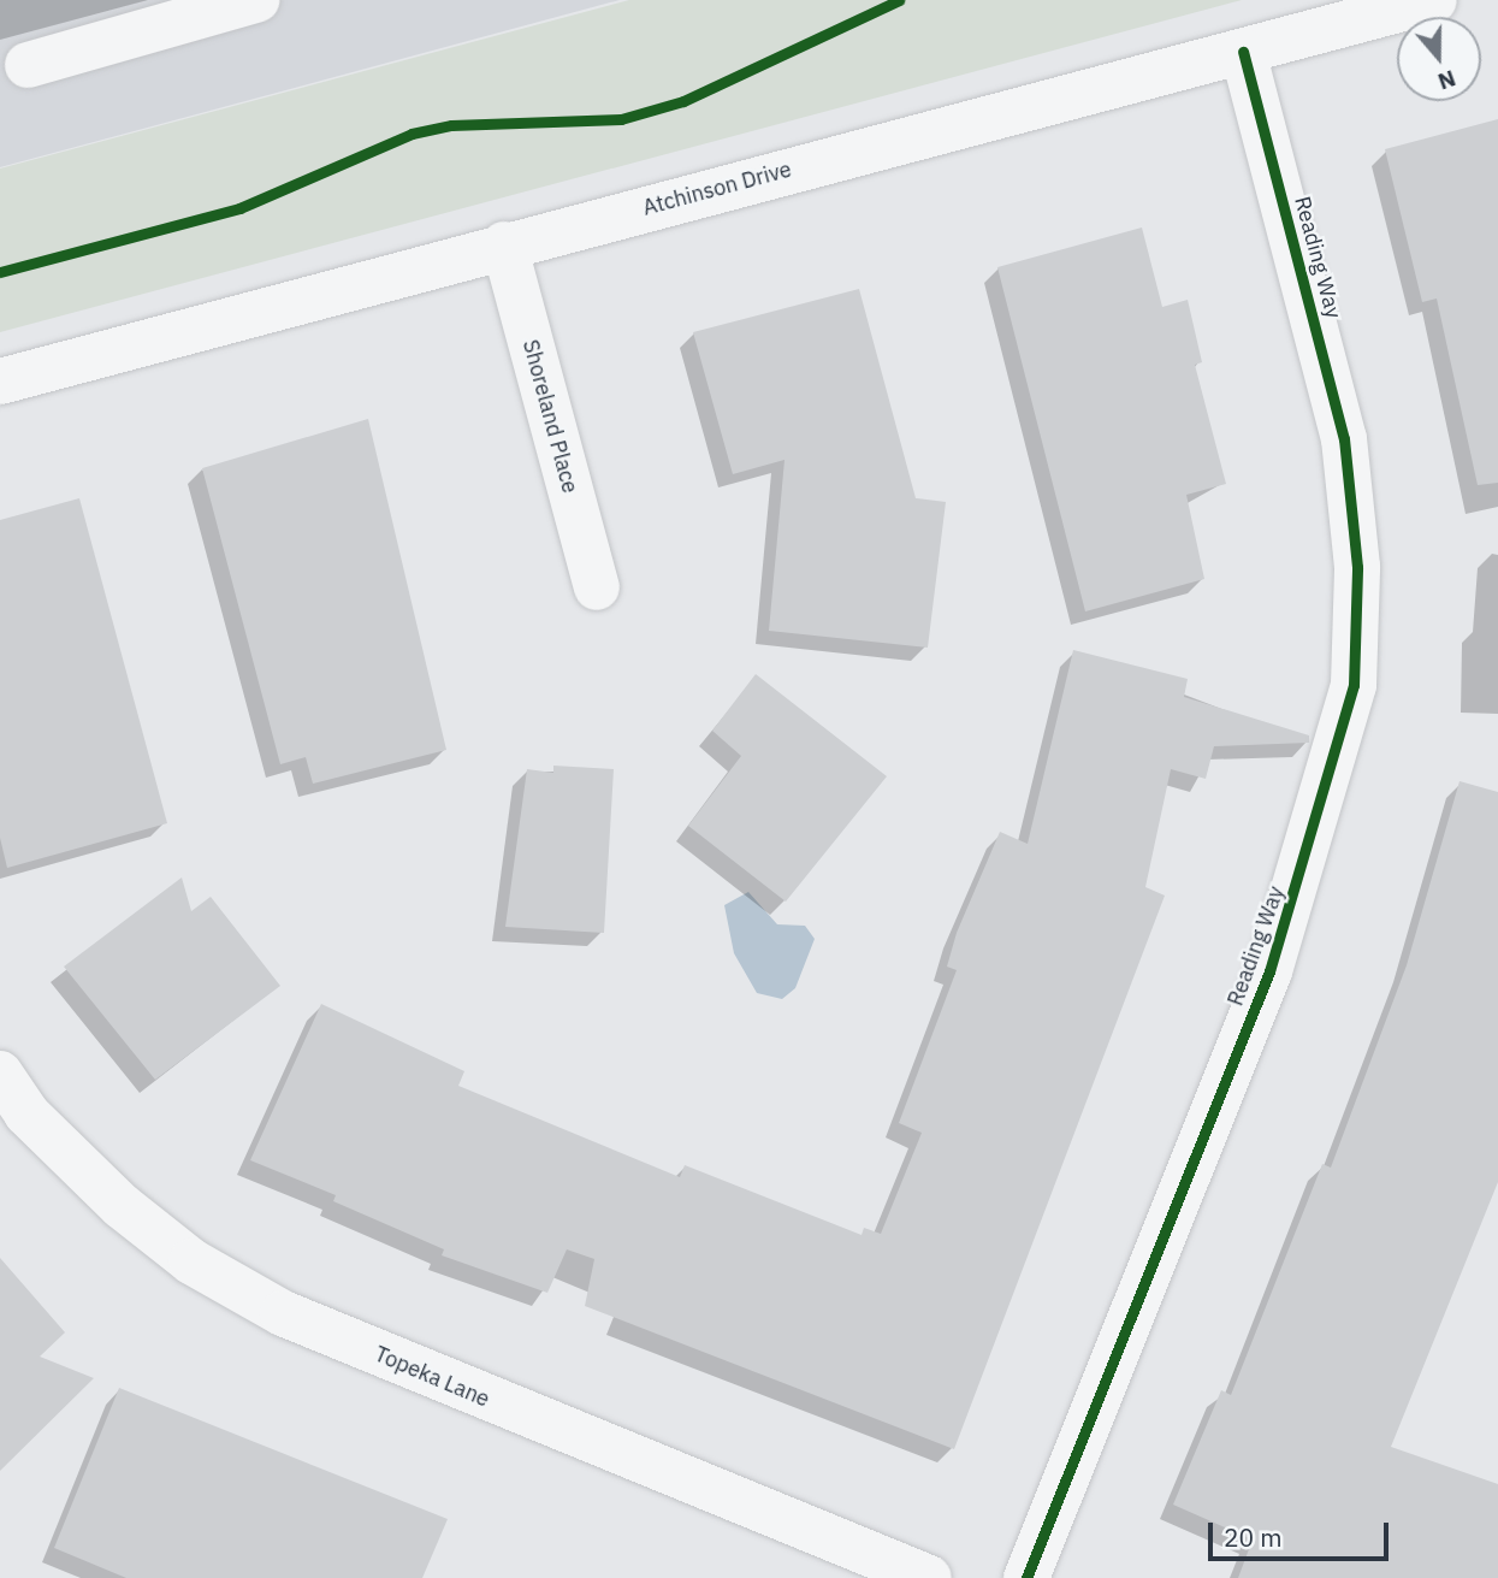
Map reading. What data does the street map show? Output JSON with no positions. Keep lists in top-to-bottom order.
{
  "streets": {
    "street": [
      "Atchinson Drive",
      "Reading Way",
      "Shoreland Place",
      "Topeka Lane"
    ]
  },
  "crossings": [
    ["Atchinson Drive", "Reading Way"],
    ["Atchinson Drive", "Shoreland Place"]
  ],
  "scale_bar": "20 m",
  "north": "bottom"
}
